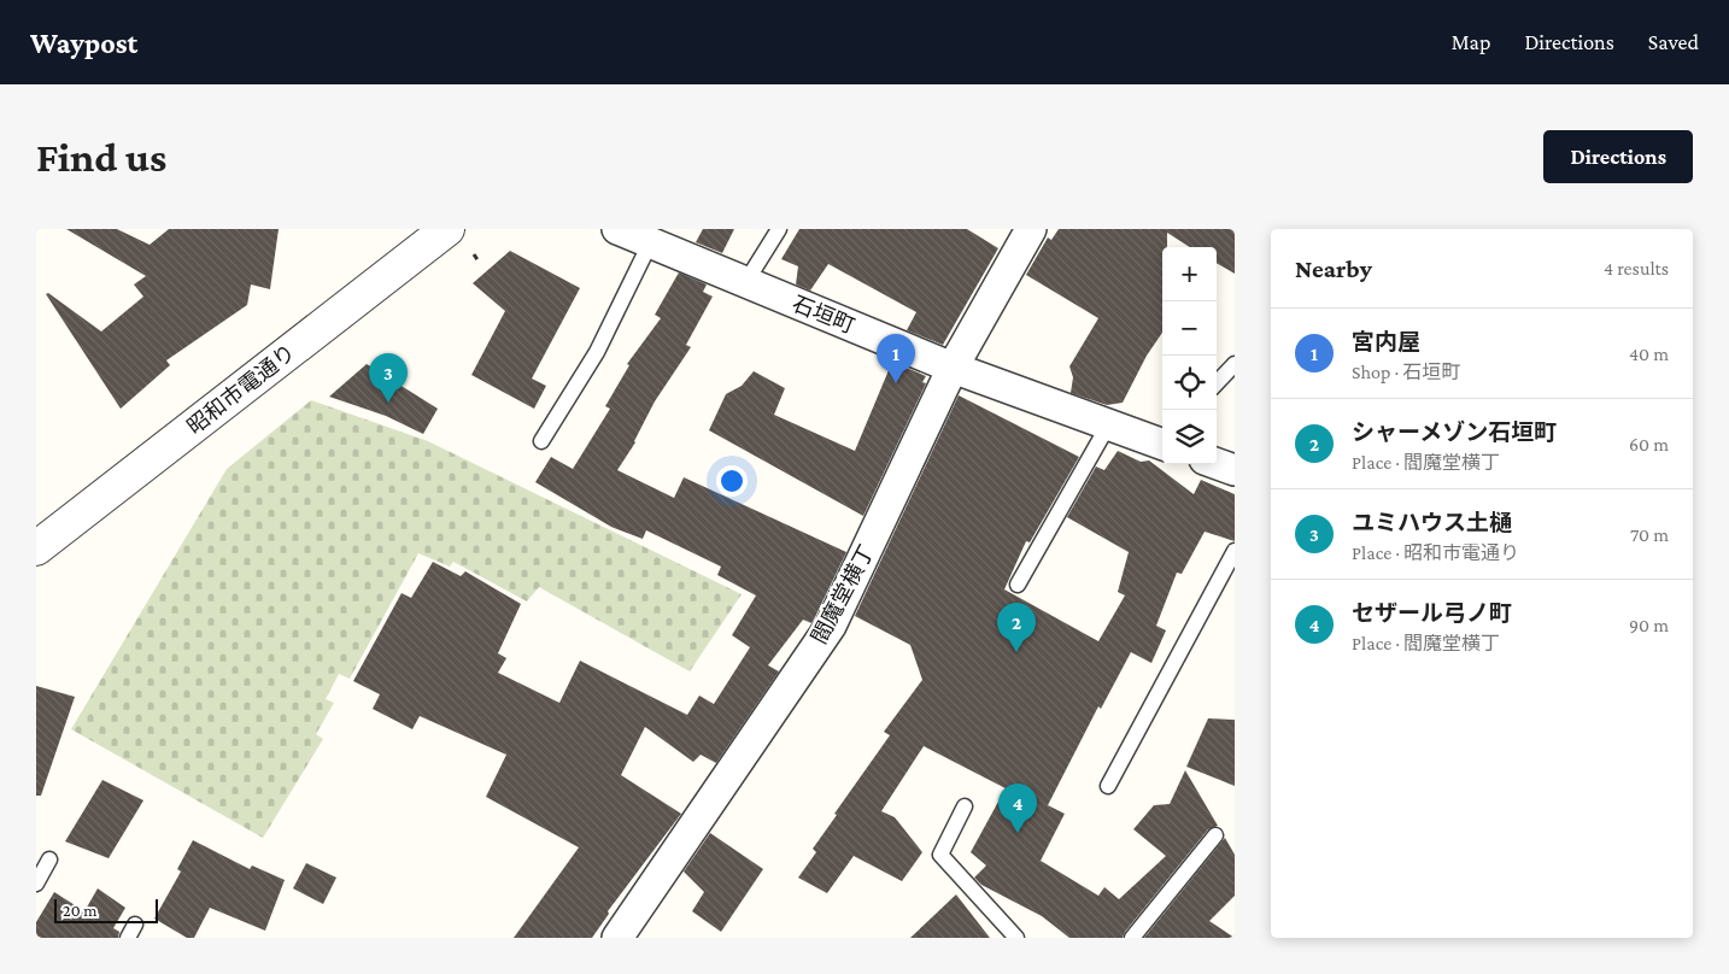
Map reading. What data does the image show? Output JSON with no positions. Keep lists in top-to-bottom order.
{
  "streets": {
    "street": ["石垣町", "昭和市電通り", "閻魔堂横丁"]
  },
  "crossings": [
    ["石垣町", "閻魔堂横丁"]
  ],
  "scale_bar": "20 m",
  "page": {
    "header": "Waypost",
    "nav": ["Map", "Directions", "Saved"],
    "buttons": "Directions",
    "title": "Find us",
    "heading": ["Nearby", "4 results"],
    "map_buttons": ["+", "−"],
    "list": [
      {
        "mark": "1",
        "name": "宮内屋",
        "note": "Shop · 石垣町",
        "value": "40 m"
      },
      {
        "mark": "2",
        "name": "シャーメゾン石垣町",
        "note": "Place · 閻魔堂横丁",
        "value": "60 m"
      },
      {
        "mark": "3",
        "name": "ユミハウス土樋",
        "note": "Place · 昭和市電通り",
        "value": "70 m"
      },
      {
        "mark": "4",
        "name": "セザール弓ノ町",
        "note": "Place · 閻魔堂横丁",
        "value": "90 m"
      }
    ],
    "pins": [
      "1",
      "3",
      "2",
      "4"
    ],
    "scale": "20 m"
  }
}
